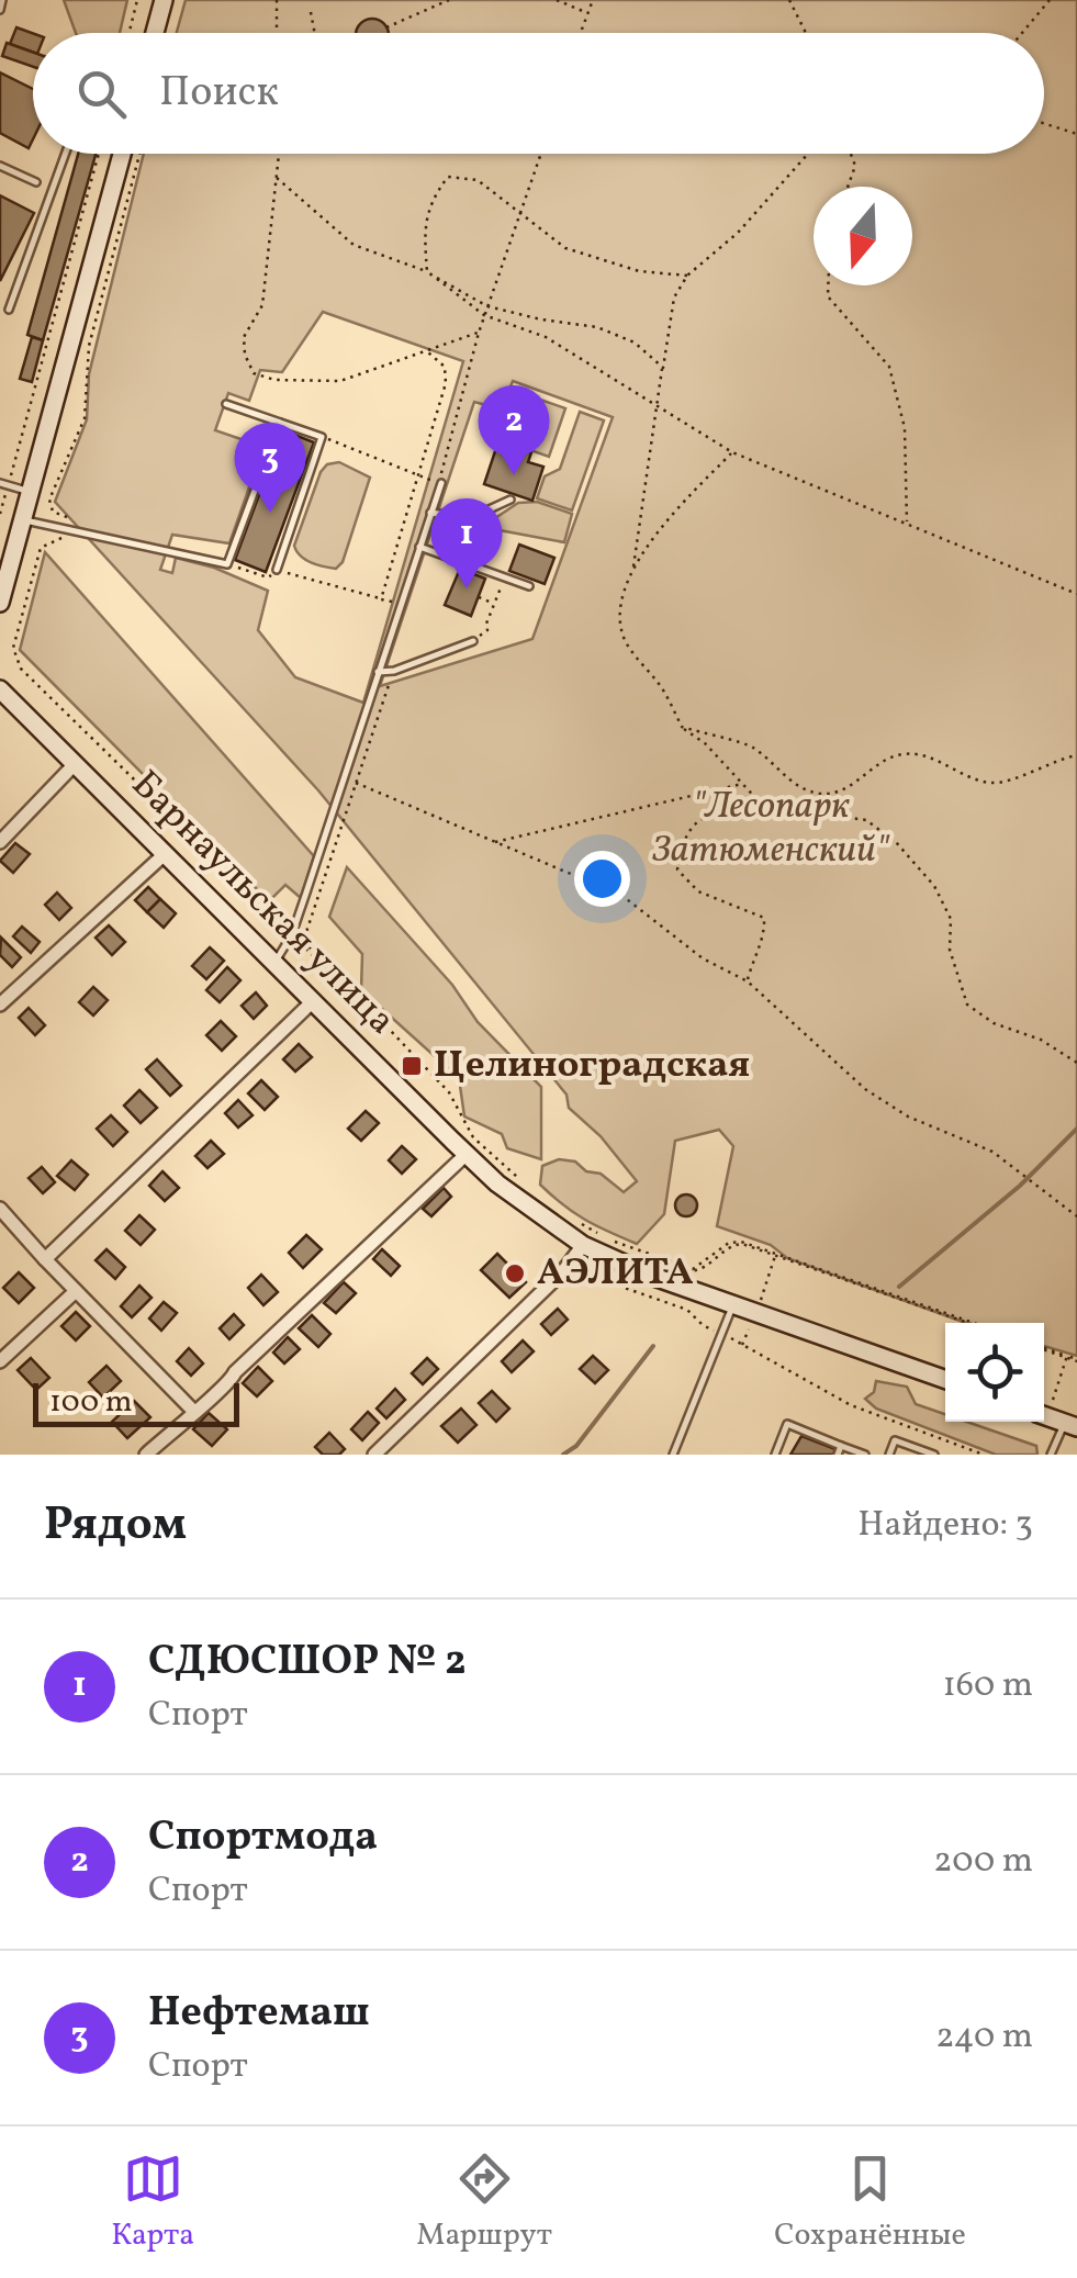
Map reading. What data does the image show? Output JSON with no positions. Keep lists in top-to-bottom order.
{
  "streets": {
    "street": ["Барнаульская улица"]
  },
  "parks": ["\"Лесопарк Затюменский\""],
  "places": {
    "transit": ["Целиноградская"],
    "other": ["АЭЛИТА"]
  },
  "scale_bar": "100 m",
  "north": "bottom",
  "page": {
    "search": "Поиск",
    "pins": ["2", "3", "1"],
    "scale": "100 m",
    "heading": ["Рядом", "Найдено: 3"],
    "list": [
      {
        "mark": "1",
        "name": "СДЮСШОР № 2",
        "note": "Спорт",
        "value": "160 m"
      },
      {
        "mark": "2",
        "name": "Спортмода",
        "note": "Спорт",
        "value": "200 m"
      },
      {
        "mark": "3",
        "name": "Нефтемаш",
        "note": "Спорт",
        "value": "240 m"
      }
    ],
    "nav": ["Карта", "Маршрут", "Сохранённые"]
  }
}
